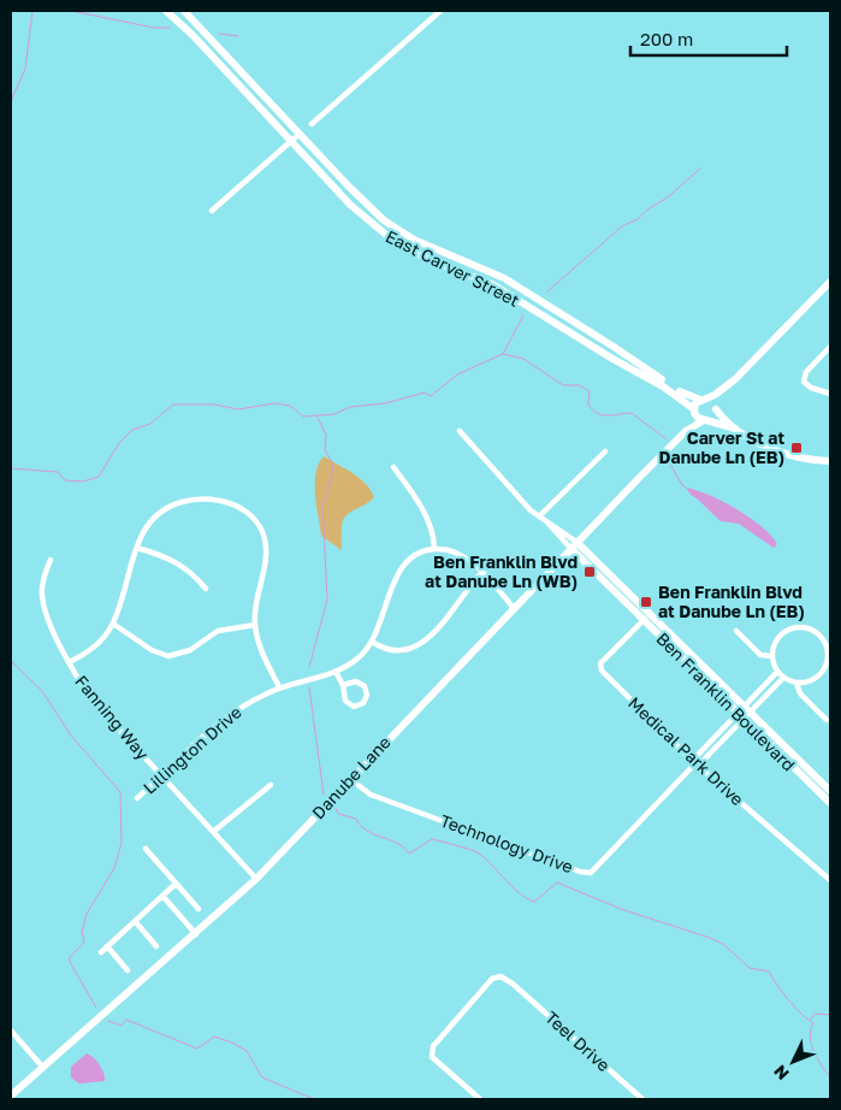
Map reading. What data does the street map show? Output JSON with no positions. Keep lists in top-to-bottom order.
{
  "streets": {
    "street": [
      "East Carver Street",
      "Ben Franklin Boulevard",
      "Fanning Way",
      "Lillington Drive",
      "Medical Park Drive",
      "Danube Lane",
      "Technology Drive",
      "Teel Drive"
    ]
  },
  "crossings": [
    ["East Carver Street", "Danube Lane"],
    ["Ben Franklin Boulevard", "Medical Park Drive"],
    ["Ben Franklin Boulevard", "Danube Lane"],
    ["Ben Franklin Boulevard", "Technology Drive"],
    ["Fanning Way", "Lillington Drive"],
    ["Fanning Way", "Danube Lane"],
    ["Medical Park Drive", "Technology Drive"],
    ["Danube Lane", "Technology Drive"]
  ],
  "places": {
    "transit": ["Carver St at Danube Ln (EB)", "Ben Franklin Blvd at Danube Ln (WB)", "Ben Franklin Blvd at Danube Ln (EB)"]
  },
  "scale_bar": "200 m",
  "north": "bottom left"
}
